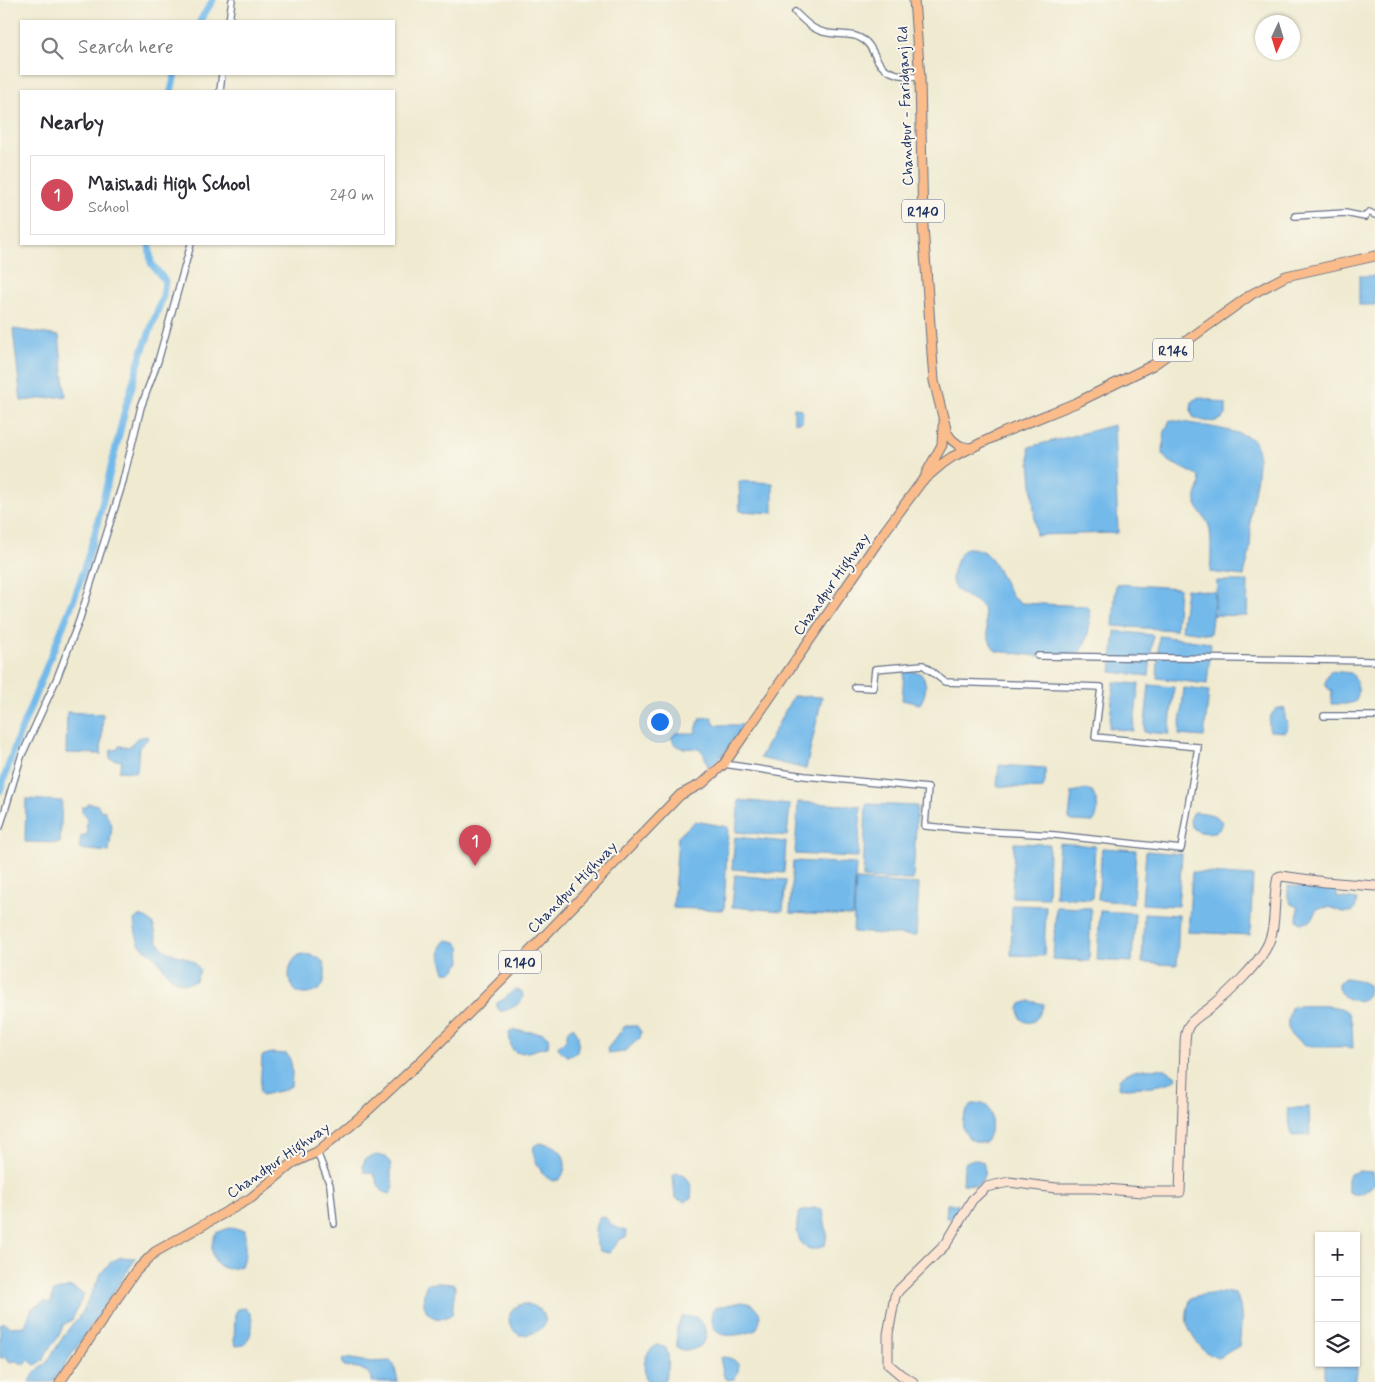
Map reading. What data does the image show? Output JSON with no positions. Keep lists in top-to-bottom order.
{
  "streets": {
    "main road": [
      "Chandpur - Faridganj Rd",
      "R140",
      "R146",
      "Chandpur Highway"
    ]
  },
  "crossings": [
    ["Chandpur - Faridganj Rd", "R140"],
    ["R140", "R146"],
    ["R140", "Chandpur Highway"]
  ],
  "north": "bottom",
  "page": {
    "search": "Search here",
    "heading": "Nearby",
    "list": [
      {
        "mark": "1",
        "name": "Maishadi High School",
        "note": "School",
        "value": "240 m"
      }
    ],
    "pins": "1",
    "map_buttons": ["+", "−"]
  }
}
